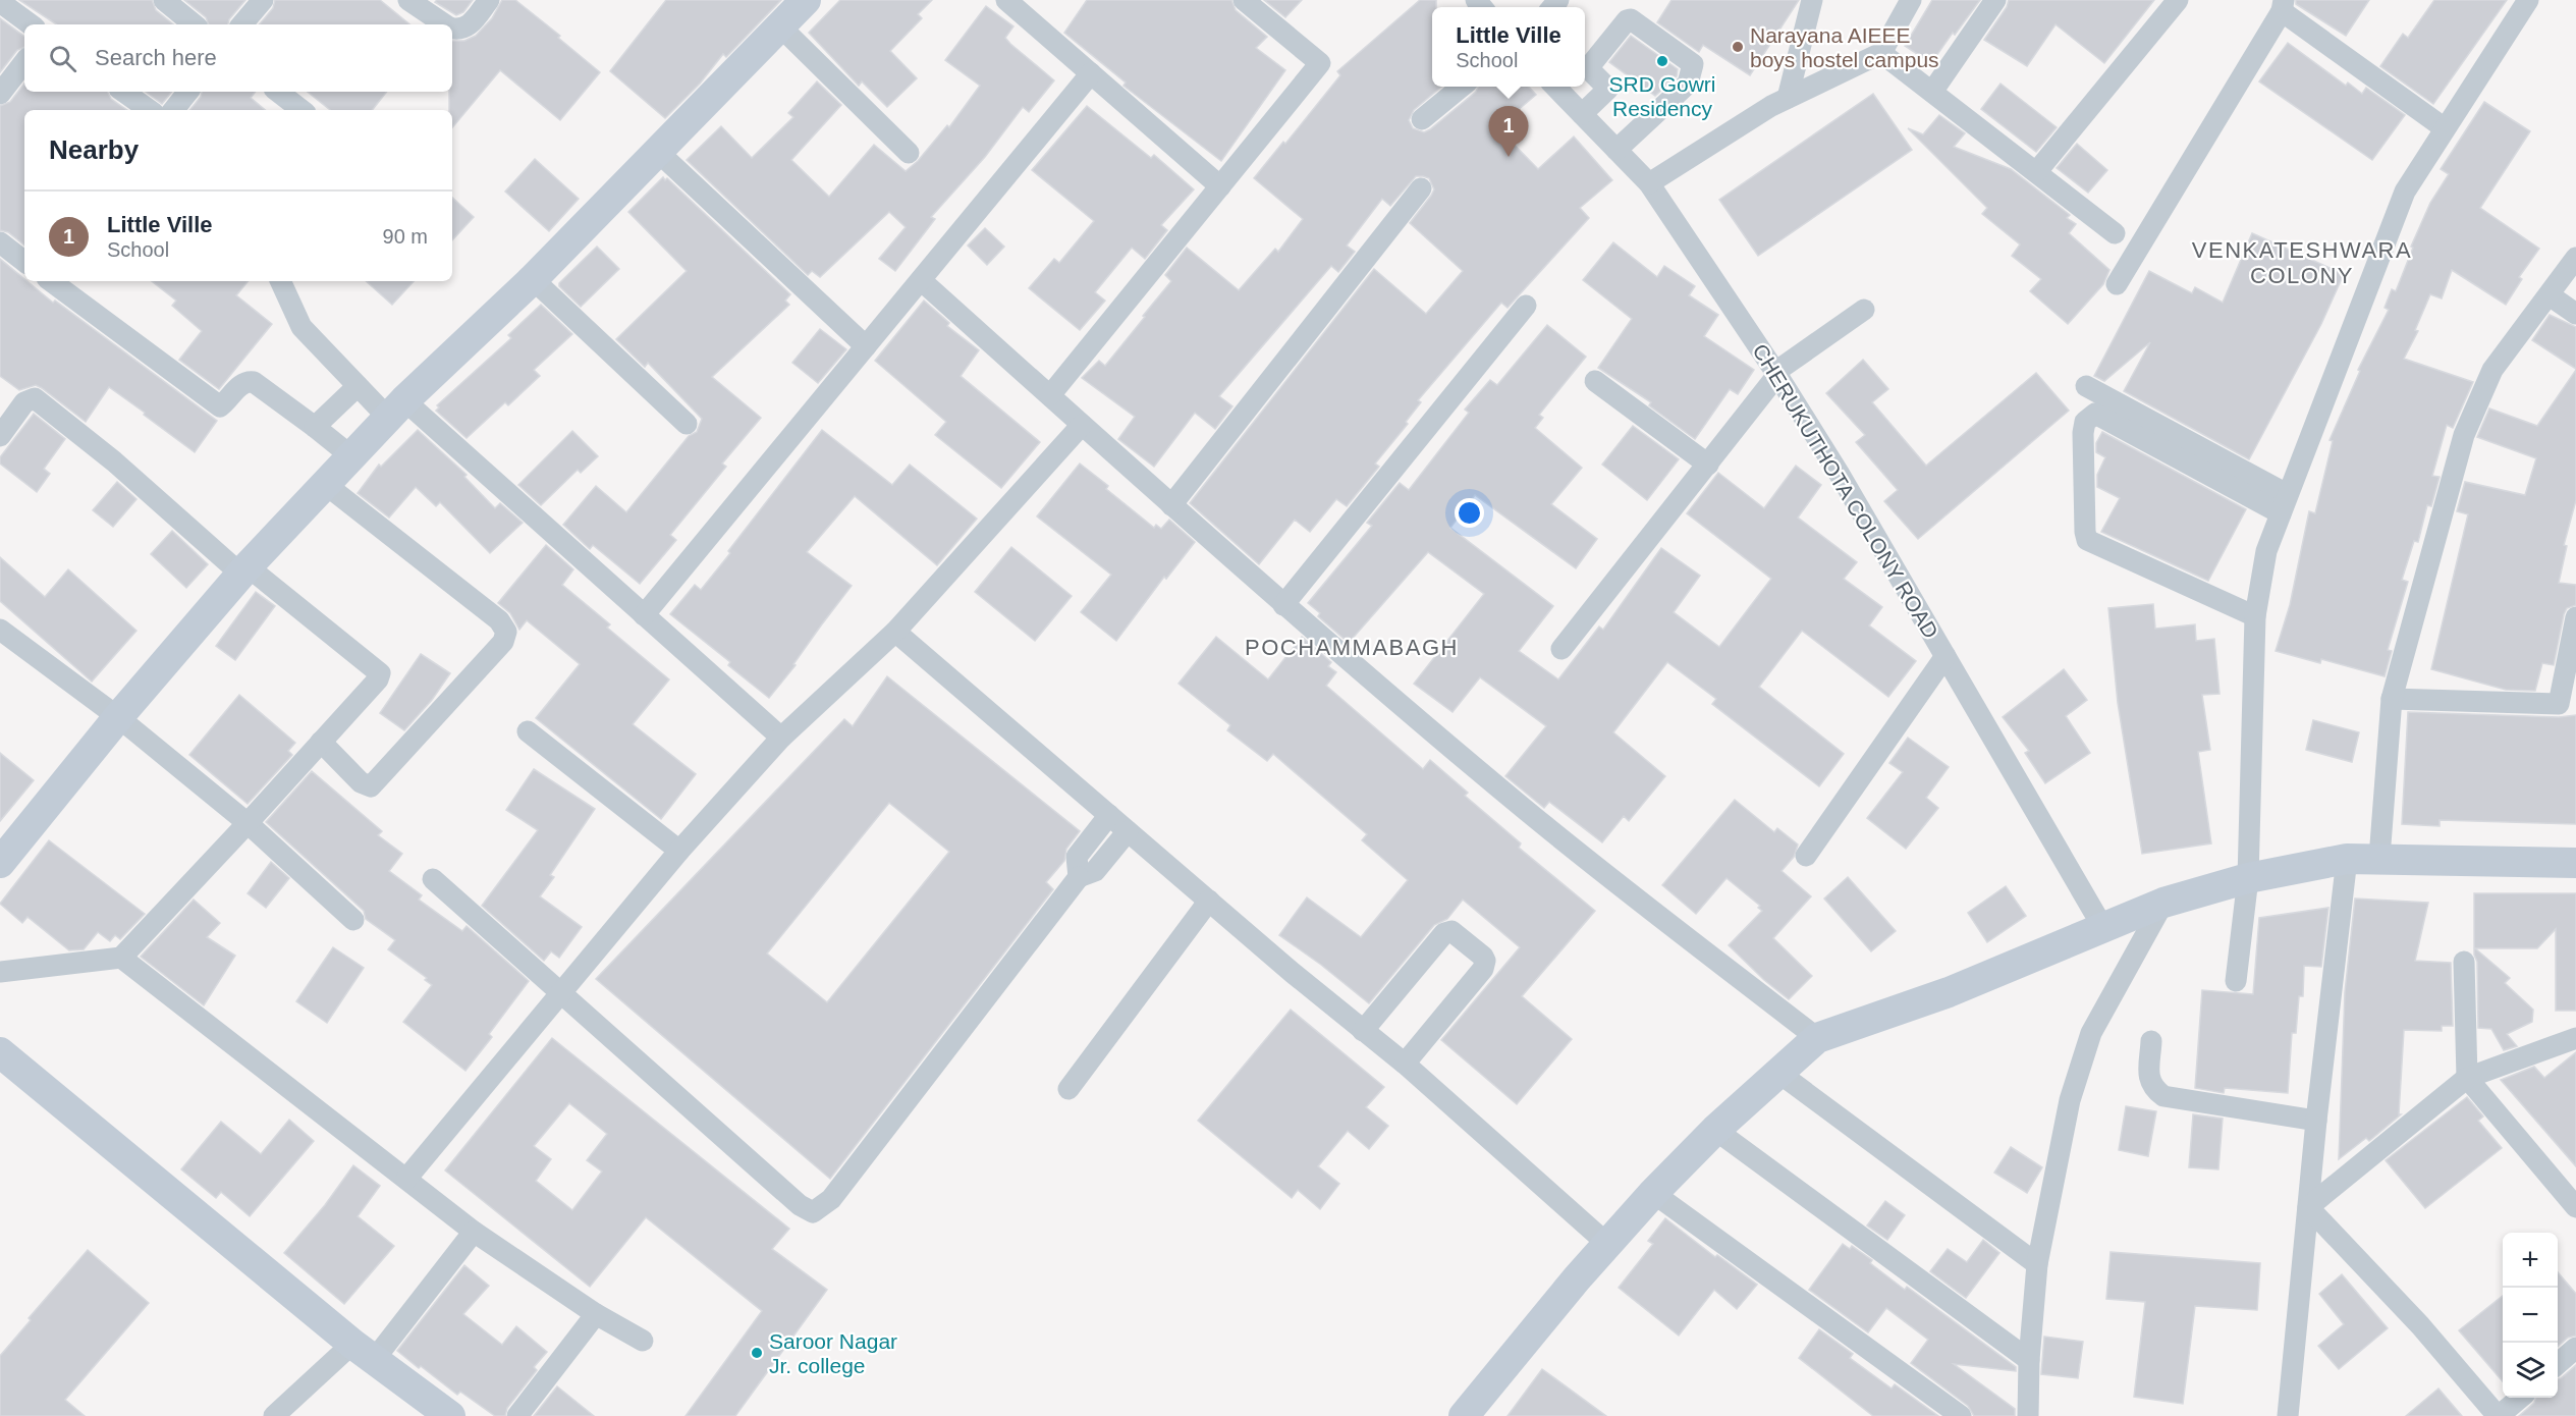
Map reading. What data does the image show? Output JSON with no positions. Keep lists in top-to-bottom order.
{
  "streets": {
    "street": ["CHERUKUTHOTA COLONY ROAD"]
  },
  "districts": ["VENKATESHWARA COLONY", "POCHAMMABAGH"],
  "places": ["Narayana AIEEE boys hostel campus", "SRD Gowri Residency", "Saroor Nagar Jr. college"],
  "page": {
    "popup": ["Little Ville", "School"],
    "search": "Search here",
    "pins": "1",
    "heading": "Nearby",
    "list": [
      {
        "mark": "1",
        "name": "Little Ville",
        "note": "School",
        "value": "90 m"
      }
    ],
    "map_buttons": ["+", "−"]
  }
}
